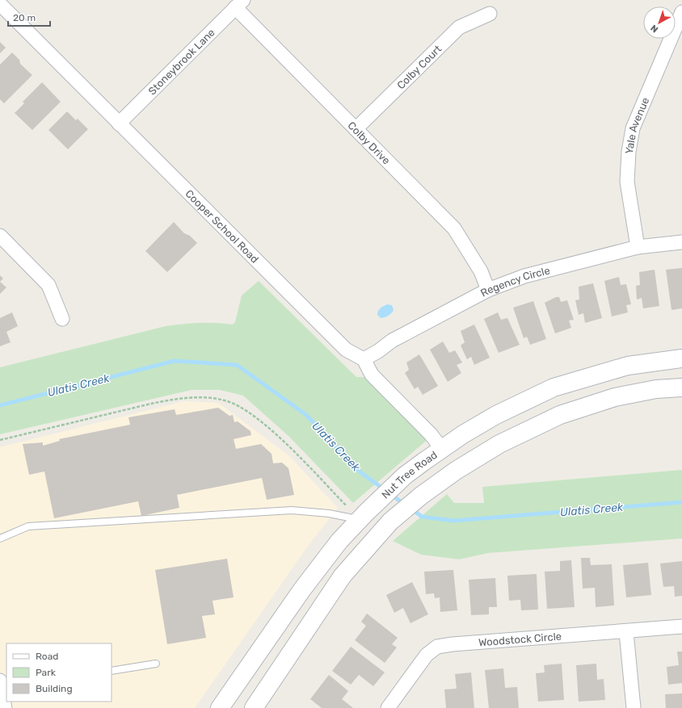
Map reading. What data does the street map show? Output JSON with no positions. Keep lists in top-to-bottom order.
{
  "streets": {
    "main road": ["Nut Tree Road"],
    "street": [
      "Stoneybrook Lane",
      "Colby Court",
      "Yale Avenue",
      "Colby Drive",
      "Cooper School Road",
      "Regency Circle",
      "Woodstock Circle"
    ]
  },
  "crossings": [
    ["Stoneybrook Lane", "Colby Drive"],
    ["Stoneybrook Lane", "Cooper School Road"],
    ["Colby Court", "Colby Drive"],
    ["Yale Avenue", "Regency Circle"],
    ["Colby Drive", "Regency Circle"],
    ["Cooper School Road", "Regency Circle"]
  ],
  "water": ["Ulatis Creek"],
  "legend": ["Road", "Park", "Building"],
  "scale_bar": "20 m",
  "north": "bottom left"
}
